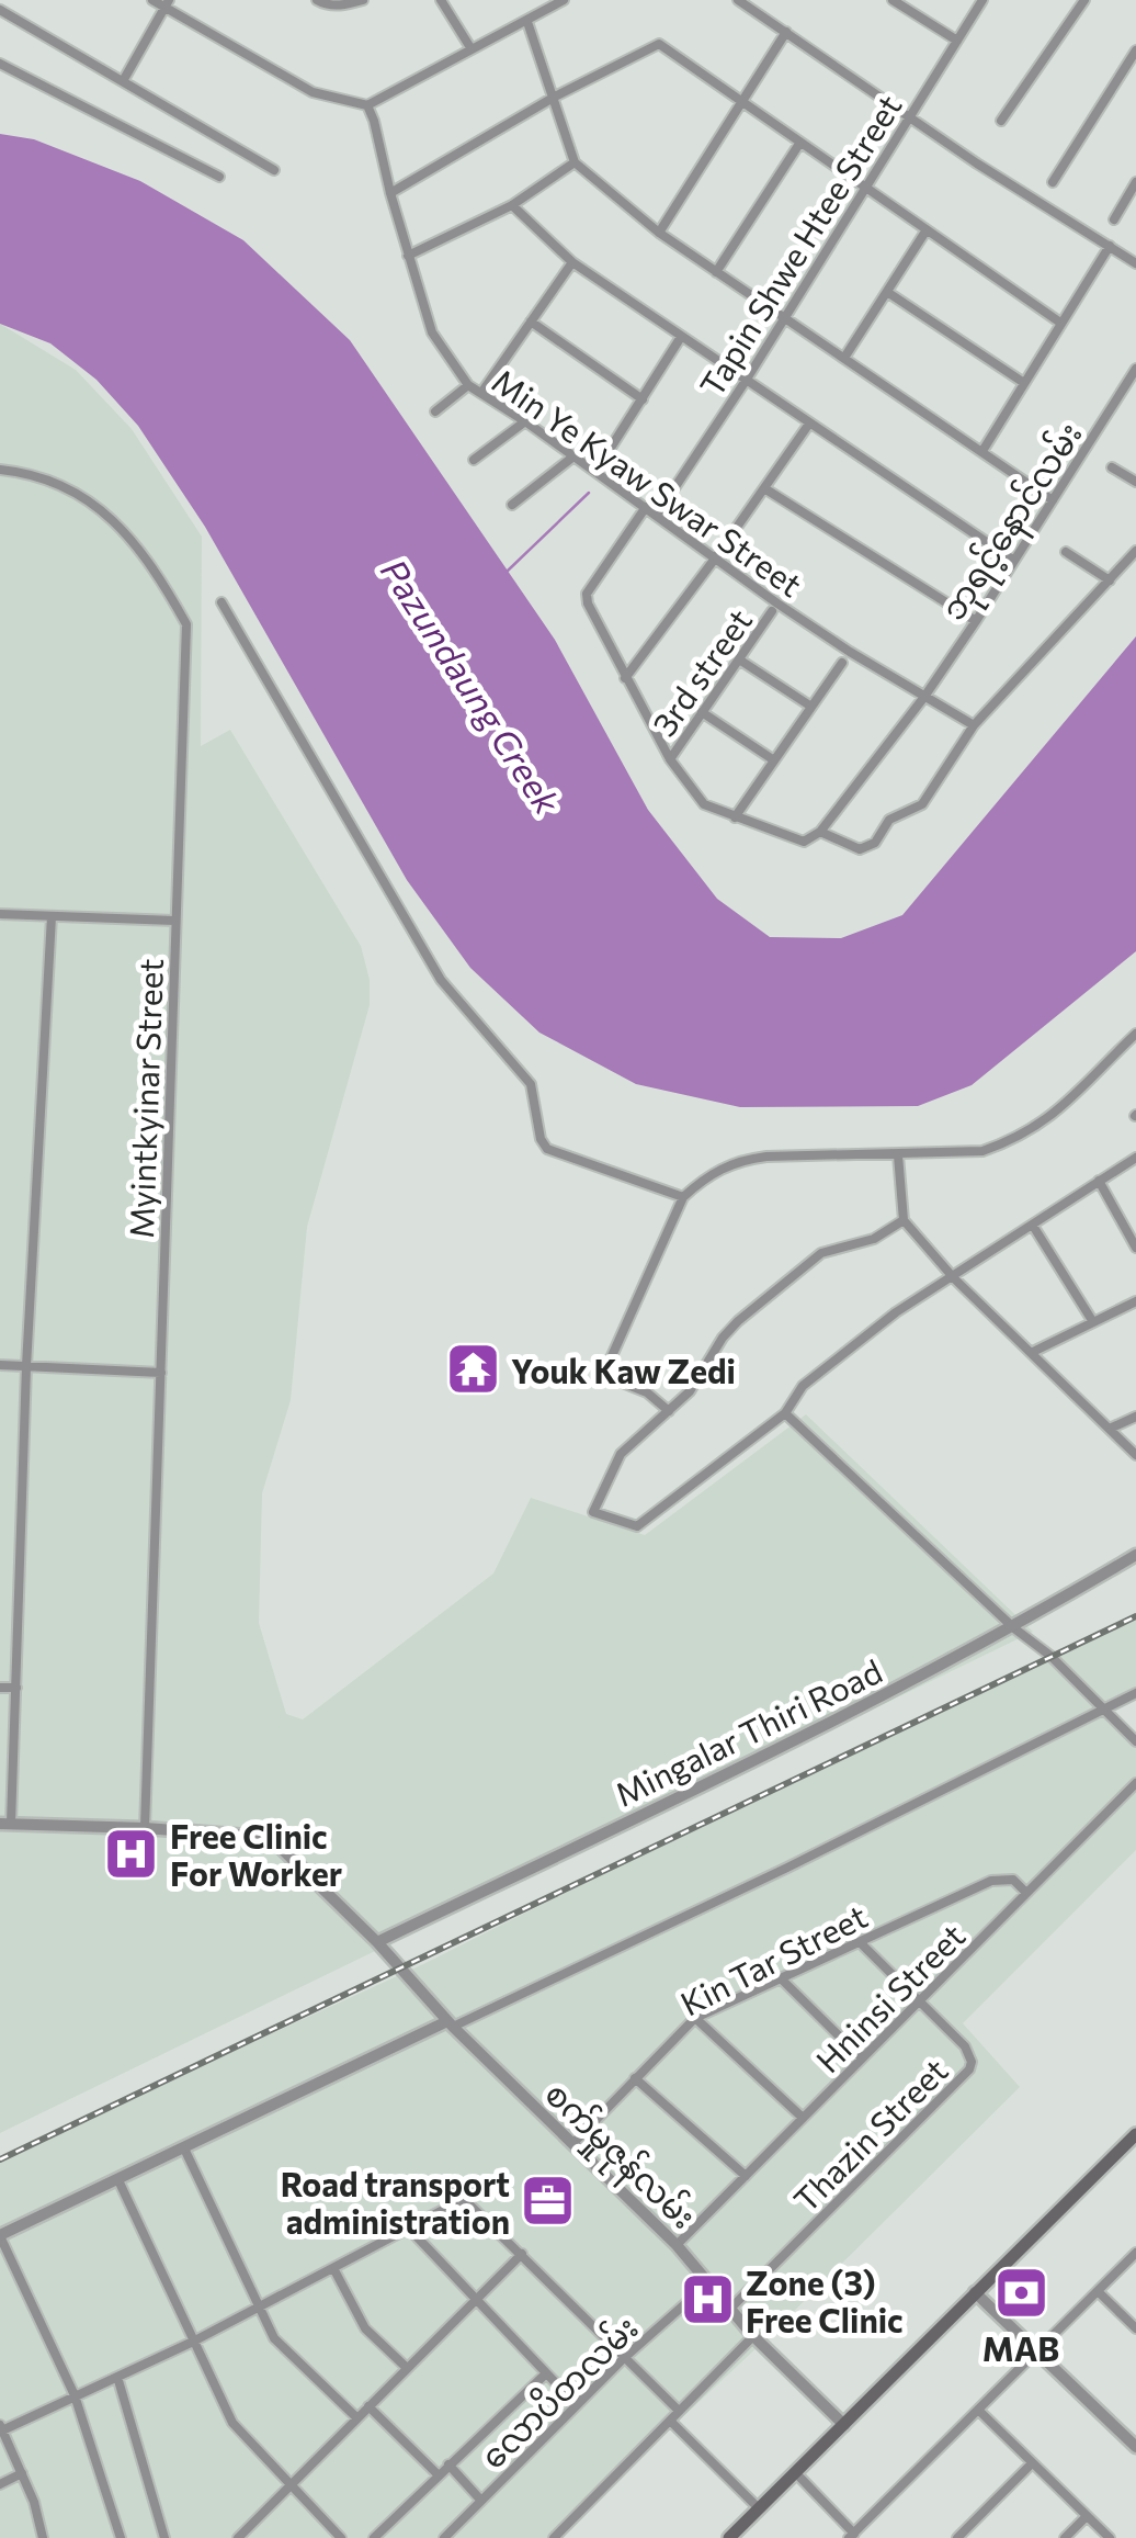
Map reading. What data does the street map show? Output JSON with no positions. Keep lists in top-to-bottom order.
{
  "streets": {
    "street": [
      "Tapin Shwe Htee Street",
      "Min Ye Kyaw Swar Street",
      "ဘုရင့်နောင်လမ်း",
      "3rd street",
      "Myintkyinar Street",
      "Mingalar Thiri Road",
      "Kin Tar Street",
      "Hninsi Street",
      "Thazin Street",
      "စက်မှုဇုန်လမ်း",
      "လောပိတလမ်း"
    ]
  },
  "crossings": [
    ["Tapin Shwe Htee Street", "Min Ye Kyaw Swar Street"],
    ["Min Ye Kyaw Swar Street", "ဘုရင့်နောင်လမ်း"],
    ["Myintkyinar Street", "စက်မှုဇုန်လမ်း"],
    ["Mingalar Thiri Road", "စက်မှုဇုန်လမ်း"],
    ["Kin Tar Street", "Hninsi Street"],
    ["Kin Tar Street", "Thazin Street"],
    ["Kin Tar Street", "စက်မှုဇုန်လမ်း"],
    ["Hninsi Street", "Thazin Street"],
    ["Hninsi Street", "စက်မှုဇုန်လမ်း"],
    ["Thazin Street", "စက်မှုဇုန်လမ်း"],
    ["စက်မှုဇုန်လမ်း", "လောပိတလမ်း"]
  ],
  "water": ["Pazundaung Creek"],
  "places": {
    "temple": ["Youk Kaw Zedi"],
    "hospital": ["Free Clinic For Worker", "Zone (3) Free Clinic"],
    "office": ["Road transport administration"],
    "bank": ["MAB"]
  }
}
